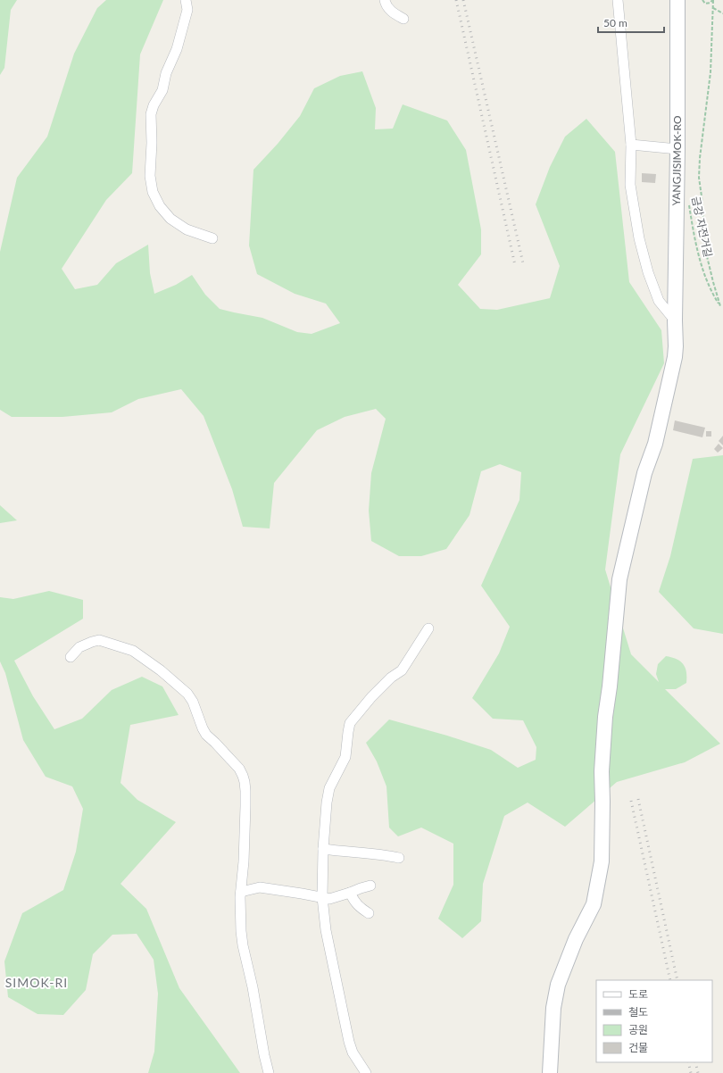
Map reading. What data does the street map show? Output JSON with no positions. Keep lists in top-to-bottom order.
{
  "streets": {
    "street": ["YANGJISIMOK-RO"],
    "path": ["금강 자전거길"]
  },
  "districts": ["SIMOK-RI"],
  "legend": [
    "도로",
    "철도",
    "공원",
    "건물"
  ],
  "scale_bar": "50 m"
}
